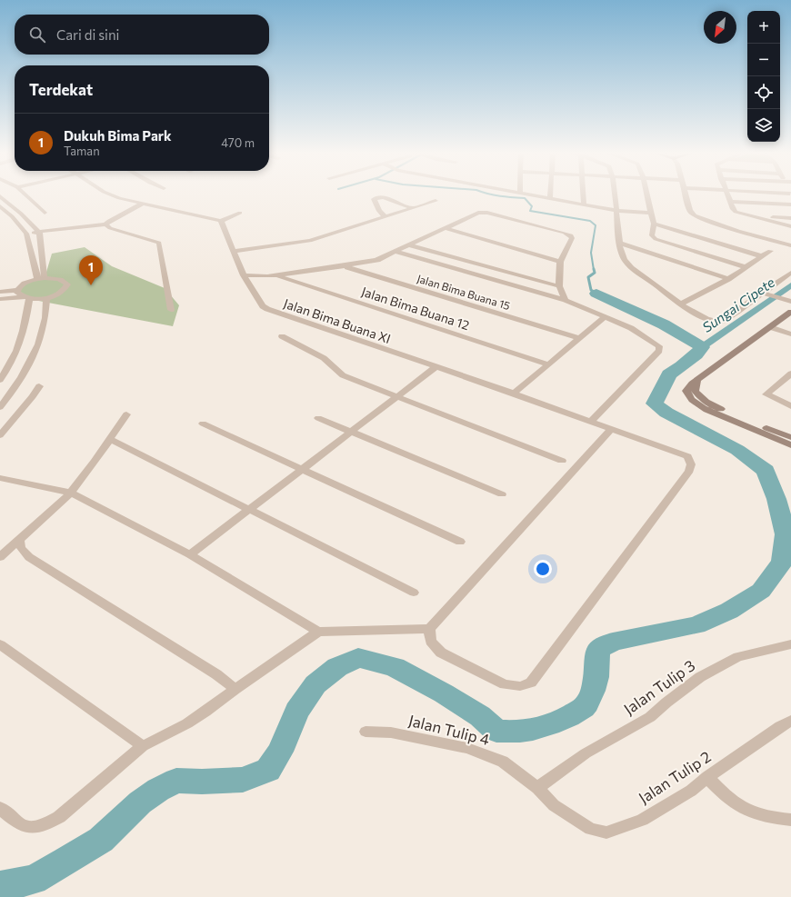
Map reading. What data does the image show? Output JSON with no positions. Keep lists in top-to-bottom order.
{
  "streets": {
    "street": [
      "Jalan Bima Buana 15",
      "Jalan Bima Buana 12",
      "Jalan Bima Buana XI",
      "Jalan Tulip 3",
      "Jalan Tulip 4",
      "Jalan Tulip 2"
    ]
  },
  "crossings": [
    ["Jalan Tulip 3", "Jalan Tulip 4"],
    ["Jalan Tulip 3", "Jalan Tulip 2"],
    ["Jalan Tulip 4", "Jalan Tulip 2"]
  ],
  "water": ["Sungai Cipete"],
  "north": "bottom left",
  "page": {
    "map_buttons": ["+", "−"],
    "search": "Cari di sini",
    "heading": "Terdekat",
    "list": [
      {
        "mark": "1",
        "name": "Dukuh Bima Park",
        "note": "Taman",
        "value": "470 m"
      }
    ],
    "pins": "1"
  }
}
